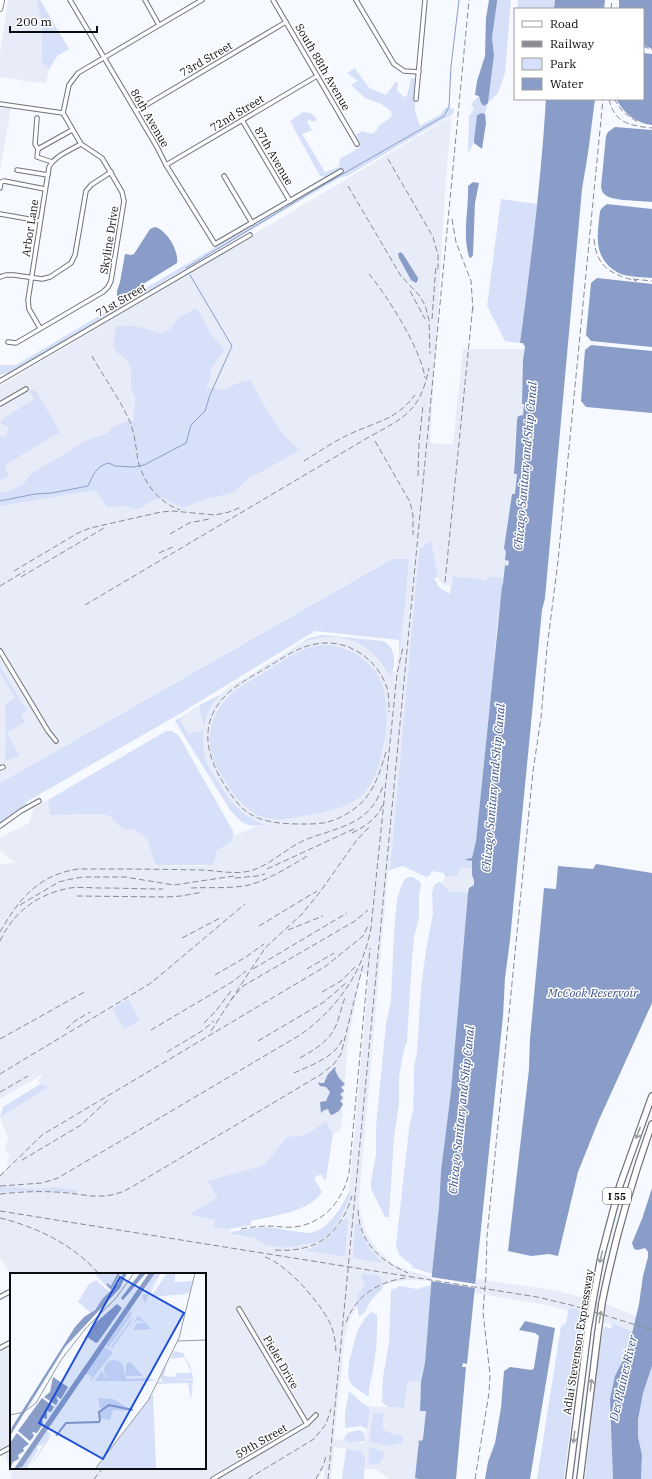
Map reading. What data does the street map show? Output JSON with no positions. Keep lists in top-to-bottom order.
{
  "streets": {
    "highway": ["I 55", "Adlai Stevenson Expressway"],
    "street": [
      "73rd Street",
      "South 88th Avenue",
      "72nd Street",
      "86th Avenue",
      "87th Avenue",
      "Arbor Lane",
      "Skyline Drive",
      "71st Street",
      "Pielet Drive",
      "59th Street"
    ]
  },
  "crossings": [
    ["73rd Street", "South 88th Avenue"],
    ["73rd Street", "86th Avenue"],
    ["South 88th Avenue", "72nd Street"],
    ["72nd Street", "86th Avenue"],
    ["72nd Street", "87th Avenue"],
    ["Arbor Lane", "Skyline Drive"],
    ["Pielet Drive", "59th Street"]
  ],
  "water": ["Chicago Sanitary and Ship Canal", "McCook Reservoir", "Des Plaines River"],
  "legend": [
    "Road",
    "Railway",
    "Park",
    "Water"
  ],
  "scale_bar": "200 m"
}
